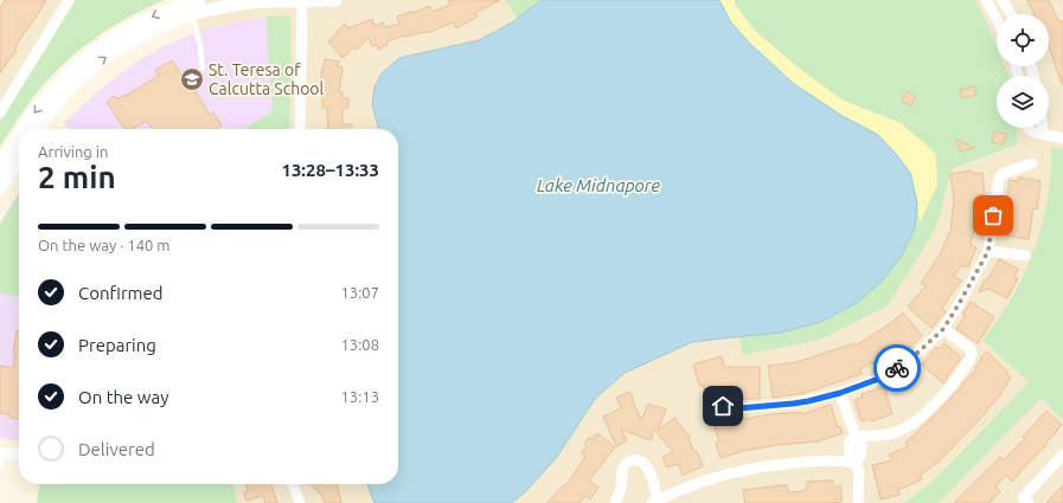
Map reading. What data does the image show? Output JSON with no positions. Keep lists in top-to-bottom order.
{
  "water": ["Lake Midnapore"],
  "places": {
    "school or university": ["St. Teresa of Calcutta School"]
  },
  "page": {
    "heading": ["2 min", "Arriving in", "13:28–13:33"],
    "bar": "On the way · 140 m",
    "list": [
      ["Confirmed", "13:07"],
      ["Preparing", "13:08"],
      ["On the way", "13:13"],
      "Delivered"
    ]
  }
}
